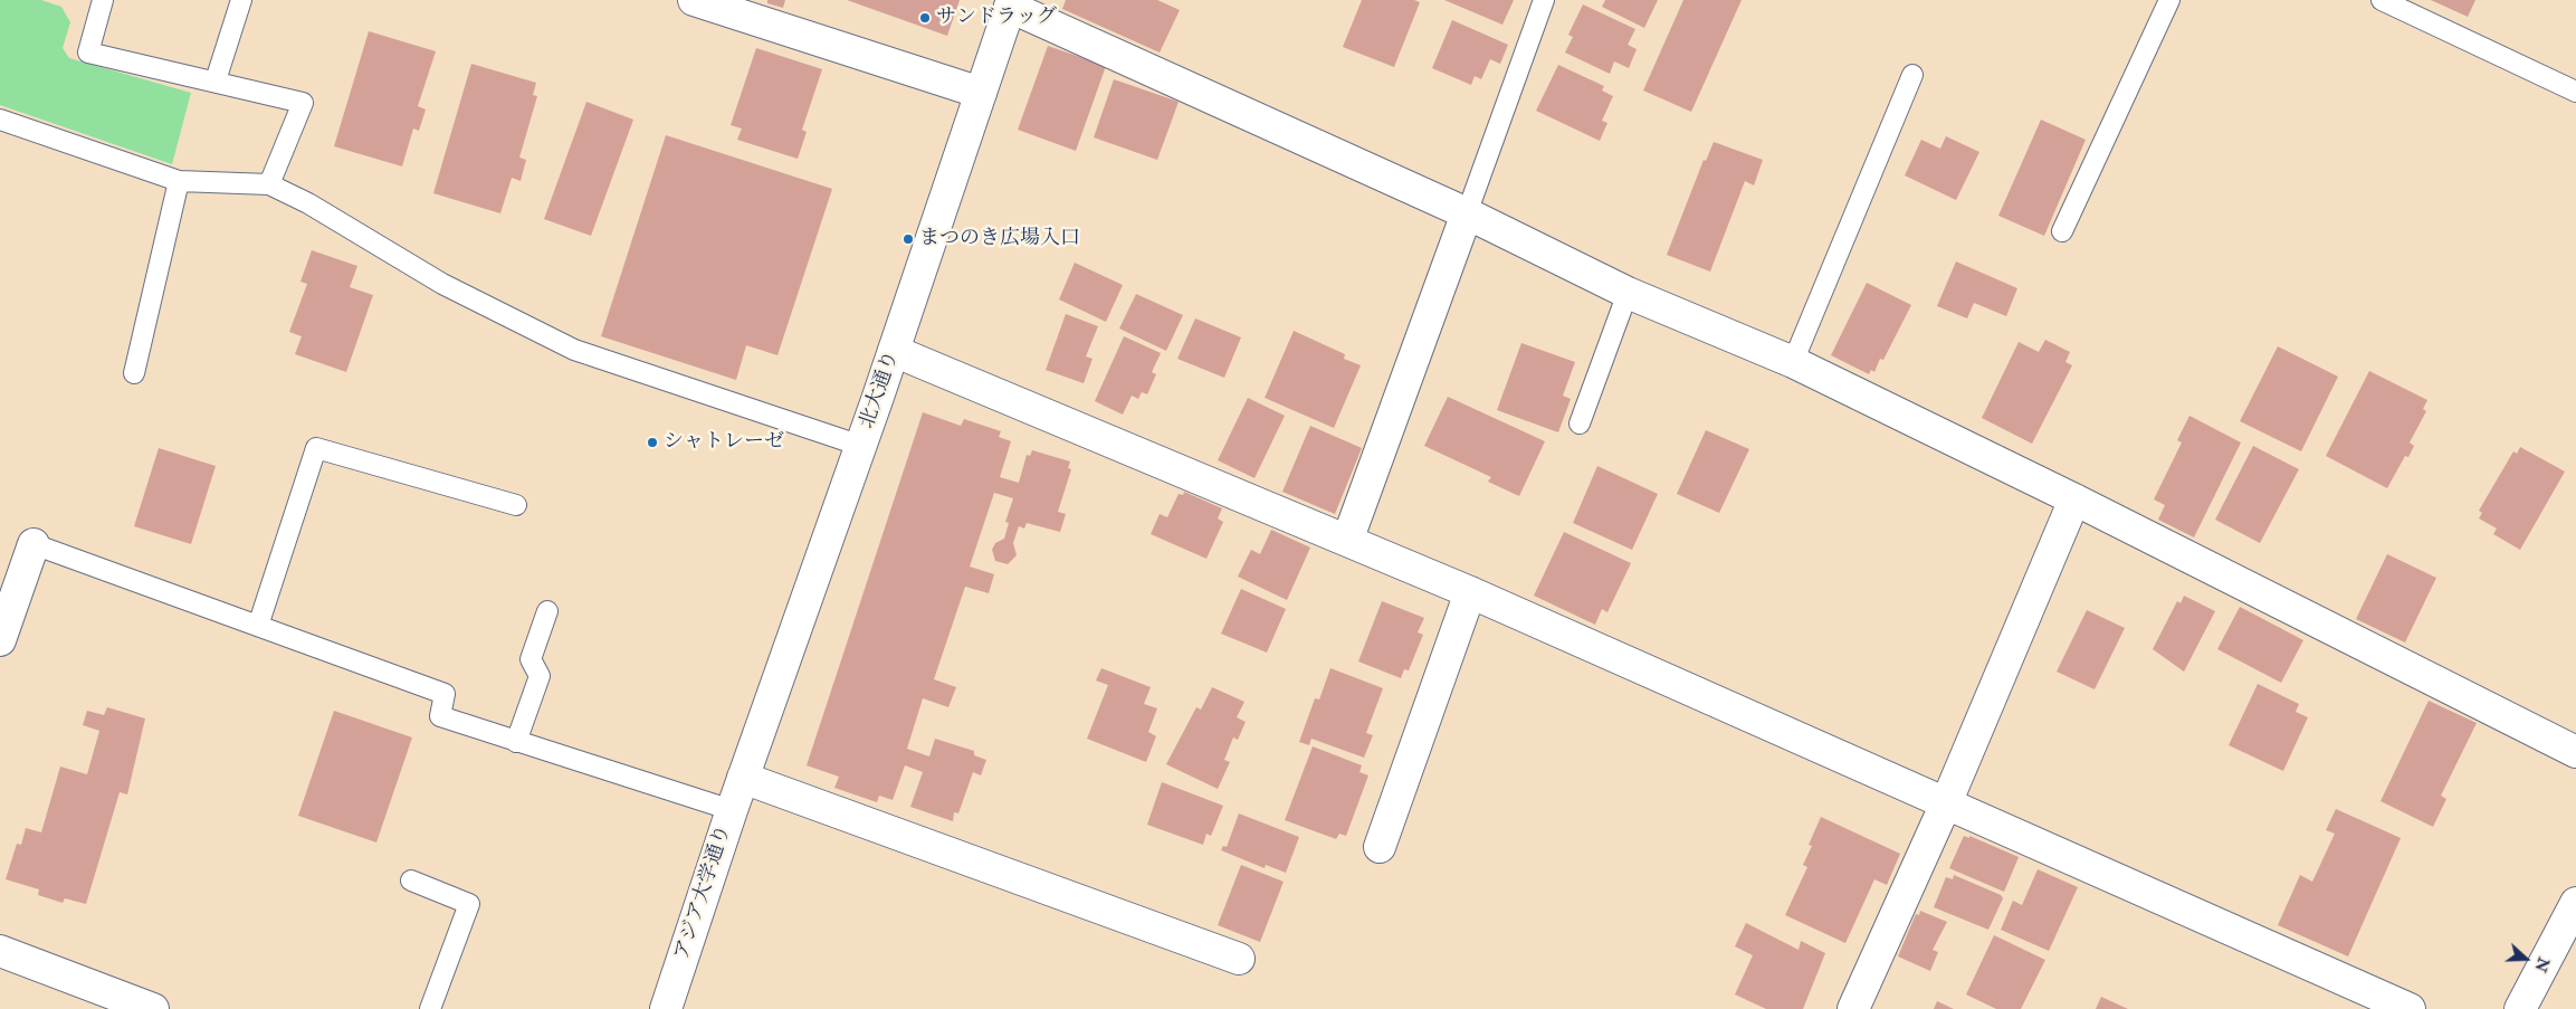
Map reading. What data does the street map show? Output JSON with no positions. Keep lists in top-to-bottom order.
{
  "streets": {
    "street": ["北大通り", "アジア大学通り"]
  },
  "crossings": [
    ["北大通り", "アジア大学通り"]
  ],
  "places": ["サンドラッグ", "まつのき広場入口", "シャトレーゼ"],
  "north": "right"
}
